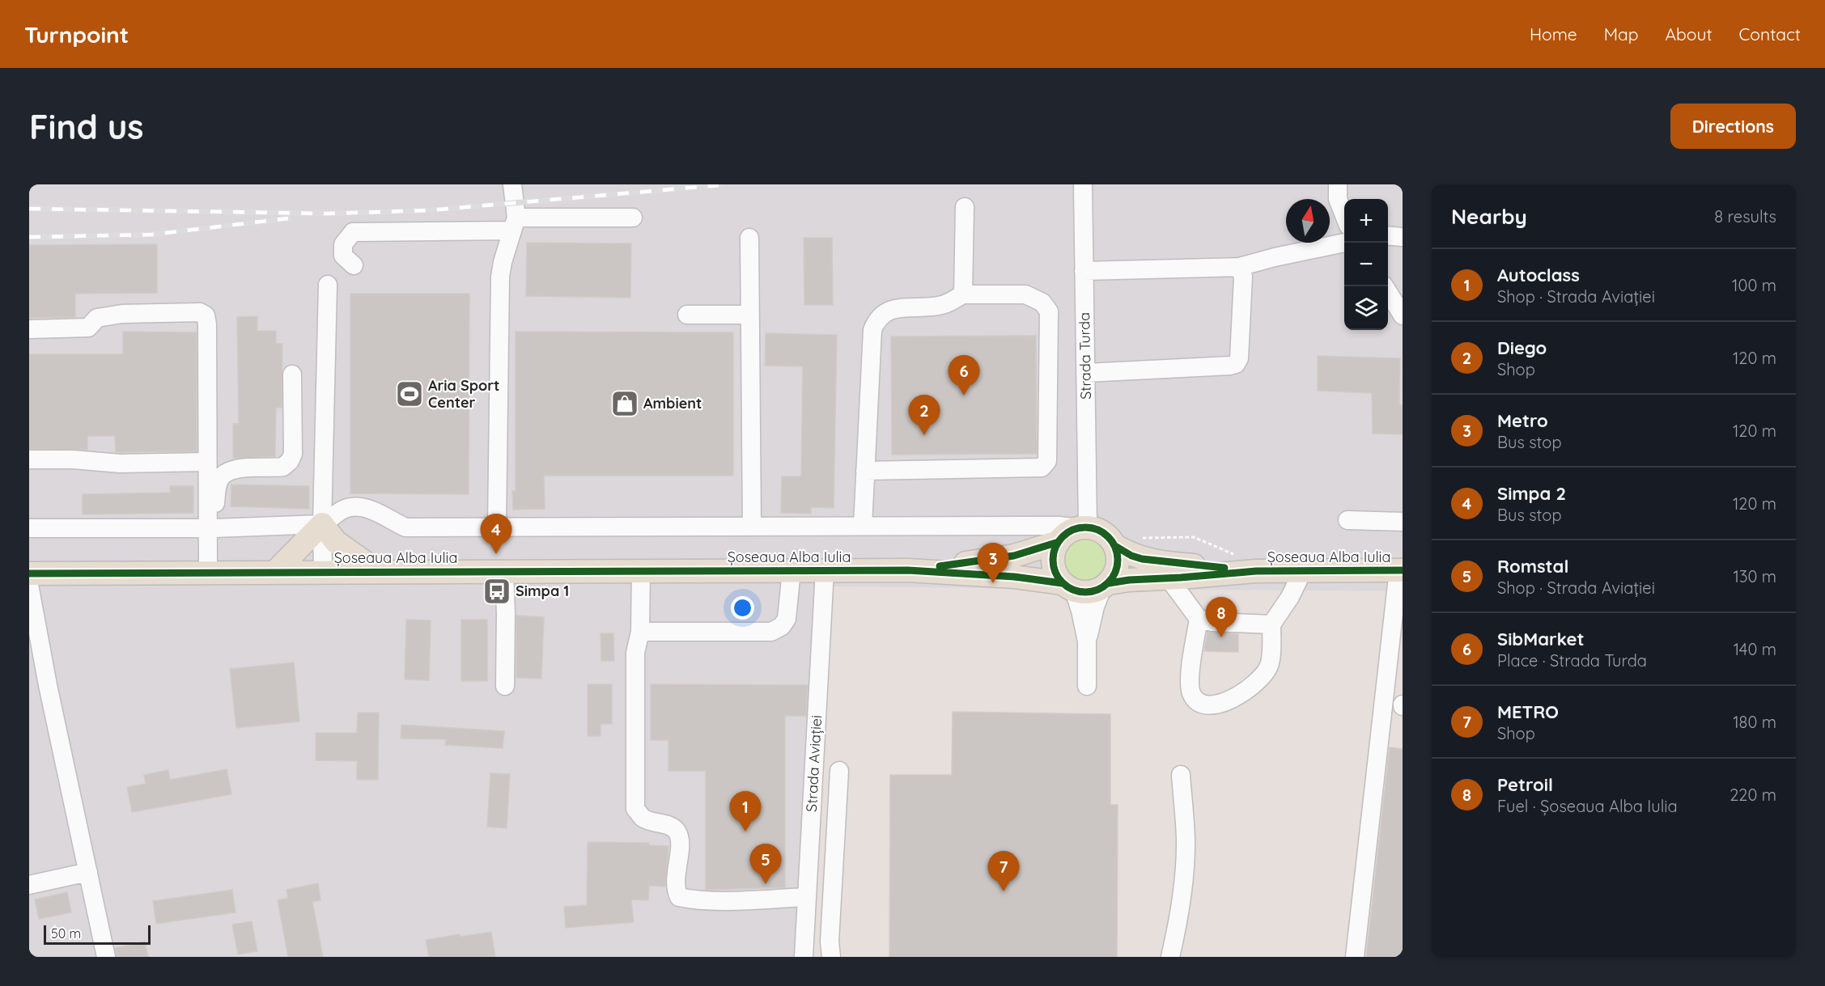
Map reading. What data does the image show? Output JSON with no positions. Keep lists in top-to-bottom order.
{
  "streets": {
    "main road": ["Șoseaua Alba Iulia"],
    "street": ["Strada Turda", "Strada Aviației"]
  },
  "crossings": [
    ["Strada Turda", "Șoseaua Alba Iulia"],
    ["Șoseaua Alba Iulia", "Strada Aviației"]
  ],
  "places": {
    "sports": ["Aria Sport Center"],
    "shop": ["Ambient"],
    "bus stop": ["Simpa 1"]
  },
  "scale_bar": "50 m",
  "north": "top",
  "page": {
    "header": "Turnpoint",
    "nav": [
      "Home",
      "Map",
      "About",
      "Contact"
    ],
    "buttons": "Directions",
    "title": "Find us",
    "heading": ["Nearby", "8 results"],
    "map_buttons": ["+", "−"],
    "list": [
      {
        "mark": "1",
        "name": "Autoclass",
        "note": "Shop · Strada Aviației",
        "value": "100 m"
      },
      {
        "mark": "2",
        "name": "Diego",
        "note": "Shop",
        "value": "120 m"
      },
      {
        "mark": "3",
        "name": "Metro",
        "note": "Bus stop",
        "value": "120 m"
      },
      {
        "mark": "4",
        "name": "Simpa 2",
        "note": "Bus stop",
        "value": "120 m"
      },
      {
        "mark": "5",
        "name": "Romstal",
        "note": "Shop · Strada Aviației",
        "value": "130 m"
      },
      {
        "mark": "6",
        "name": "SibMarket",
        "note": "Place · Strada Turda",
        "value": "140 m"
      },
      {
        "mark": "7",
        "name": "METRO",
        "note": "Shop",
        "value": "180 m"
      },
      {
        "mark": "8",
        "name": "Petroil",
        "note": "Fuel · Șoseaua Alba Iulia",
        "value": "220 m"
      }
    ],
    "pins": [
      "6",
      "2",
      "4",
      "3",
      "8",
      "1",
      "5",
      "7"
    ],
    "scale": "50 m"
  }
}
